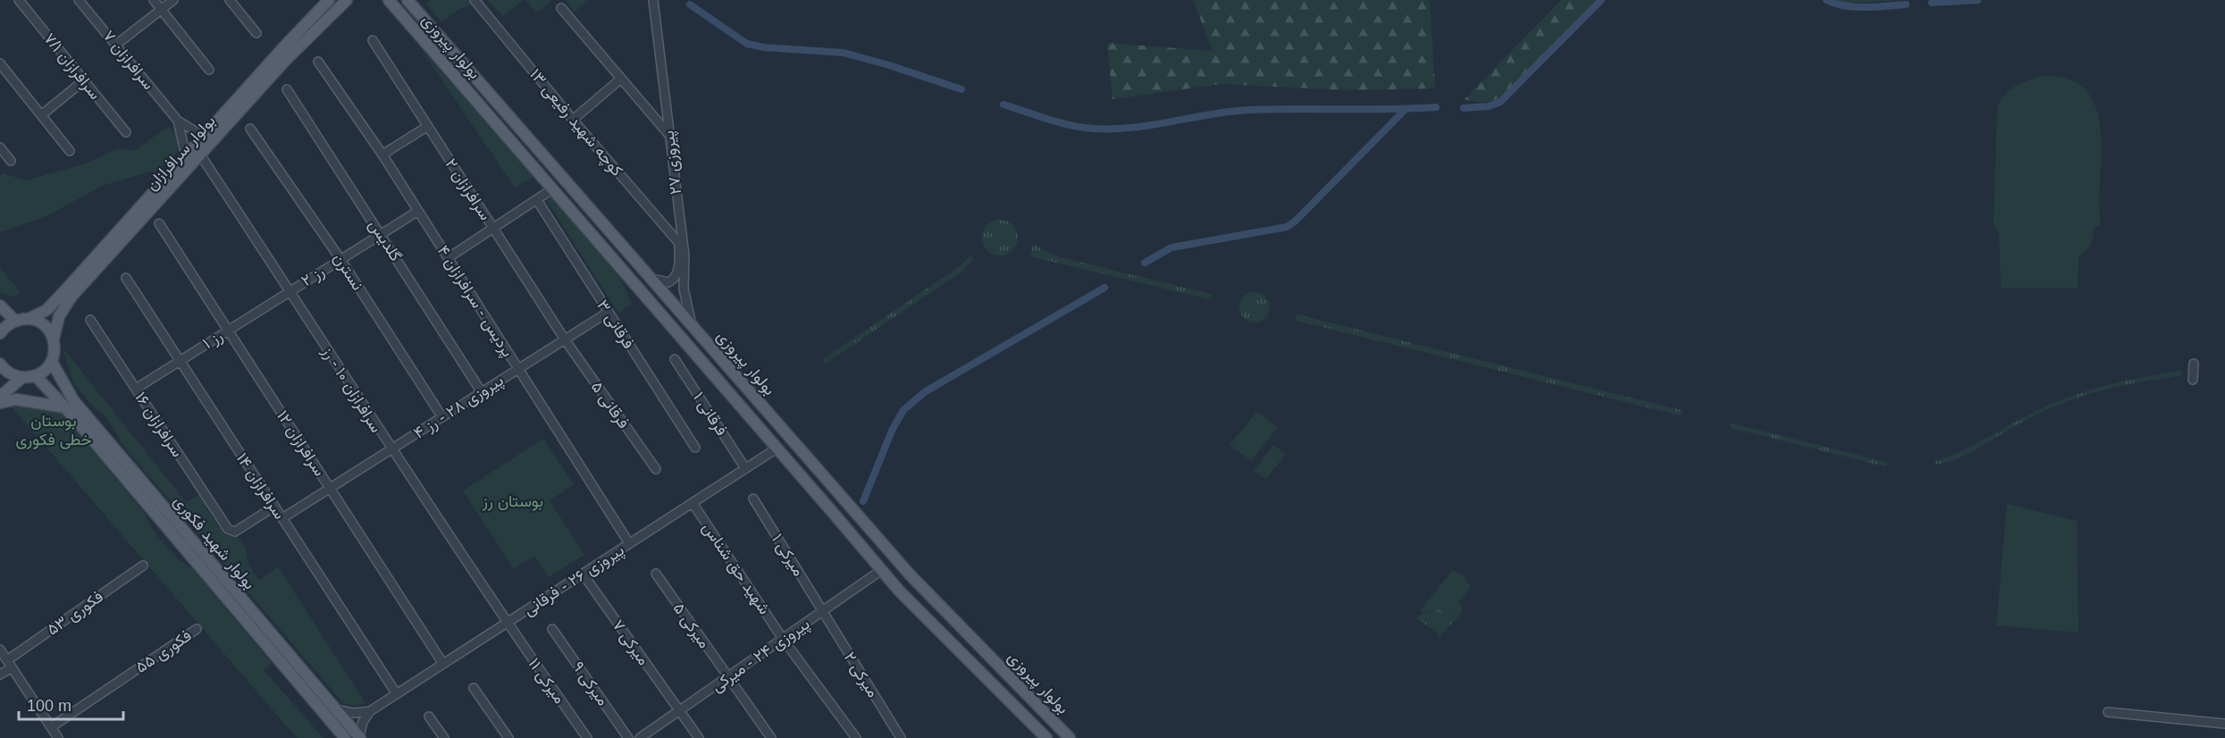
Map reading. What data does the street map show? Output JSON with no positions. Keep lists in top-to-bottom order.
{
  "streets": {
    "main road": ["بولوار پیروزی", "بولوار سرافرازان", "بولوار شهید فکوری"],
    "street": [
      "سرافرازان ۷",
      "سرافرازان ۷/۱",
      "کوچه شهید رفیعی ۱۳",
      "پیروزی ۲۷",
      "سرافرازان ۲",
      "گلدیس",
      "نسترن",
      "رز ۲",
      "پردیس - سرافرازان ۴",
      "فرقانی ۳",
      "رز ۱",
      "سرافرازان ۱۰ - رز",
      "فرقانی ۵",
      "پیروزی ۲۸ - رز ۴",
      "فرقانی ۱",
      "سرافرازان ۱۶",
      "سرافرازان ۱۲",
      "سرافرازان ۱۴",
      "میرکی ۱",
      "شهید حق شناس",
      "پیروزی ۲۶ - فرقانی",
      "فکوری ۵۳",
      "میرکی ۵",
      "میرکی ۷",
      "فکوری ۵۵",
      "پیروزی ۲۴ - میرکی",
      "میرکی ۲",
      "میرکی ۱۱",
      "میرکی ۹"
    ]
  },
  "crossings": [
    ["بولوار پیروزی", "پیروزی ۲۷"],
    ["بولوار پیروزی", "پیروزی ۲۶ - فرقانی"],
    ["بولوار پیروزی", "پیروزی ۲۴ - میرکی"],
    ["بولوار سرافرازان", "سرافرازان ۱۰ - رز"],
    ["بولوار سرافرازان", "بولوار شهید فکوری"],
    ["سرافرازان ۲", "فرقانی ۵"],
    ["سرافرازان ۲", "پیروزی ۲۸ - رز ۴"],
    ["گلدیس", "رز ۲"],
    ["گلدیس", "پیروزی ۲۸ - رز ۴"],
    ["نسترن", "رز ۲"],
    ["نسترن", "پیروزی ۲۸ - رز ۴"],
    ["رز ۲", "پردیس - سرافرازان ۴"],
    ["رز ۲", "رز ۱"],
    ["رز ۲", "سرافرازان ۱۰ - رز"],
    ["پردیس - سرافرازان ۴", "پیروزی ۲۸ - رز ۴"],
    ["پردیس - سرافرازان ۴", "پیروزی ۲۶ - فرقانی"],
    ["فرقانی ۳", "پیروزی ۲۸ - رز ۴"],
    ["رز ۱", "سرافرازان ۱۰ - رز"],
    ["رز ۱", "سرافرازان ۱۶"],
    ["رز ۱", "سرافرازان ۱۲"],
    ["رز ۱", "سرافرازان ۱۴"],
    ["سرافرازان ۱۰ - رز", "پیروزی ۲۸ - رز ۴"],
    ["سرافرازان ۱۰ - رز", "پیروزی ۲۶ - فرقانی"],
    ["سرافرازان ۱۰ - رز", "میرکی ۱۱"],
    ["فرقانی ۵", "پیروزی ۲۸ - رز ۴"],
    ["پیروزی ۲۸ - رز ۴", "سرافرازان ۱۲"],
    ["پیروزی ۲۸ - رز ۴", "سرافرازان ۱۴"],
    ["فرقانی ۱", "پیروزی ۲۶ - فرقانی"],
    ["سرافرازان ۱۶", "سرافرازان ۱۴"],
    ["سرافرازان ۱۲", "پیروزی ۲۶ - فرقانی"],
    ["سرافرازان ۱۴", "پیروزی ۲۶ - فرقانی"],
    ["میرکی ۱", "پیروزی ۲۴ - میرکی"],
    ["میرکی ۱", "میرکی ۲"],
    ["شهید حق شناس", "پیروزی ۲۶ - فرقانی"],
    ["شهید حق شناس", "پیروزی ۲۴ - میرکی"],
    ["پیروزی ۲۶ - فرقانی", "میرکی ۷"],
    ["پیروزی ۲۶ - فرقانی", "میرکی ۱۱"],
    ["میرکی ۵", "پیروزی ۲۴ - میرکی"],
    ["میرکی ۷", "پیروزی ۲۴ - میرکی"],
    ["پیروزی ۲۴ - میرکی", "میرکی ۲"]
  ],
  "parks": ["بوستان خطی فکوری", "بوستان رز"],
  "scale_bar": "100 m"
}
